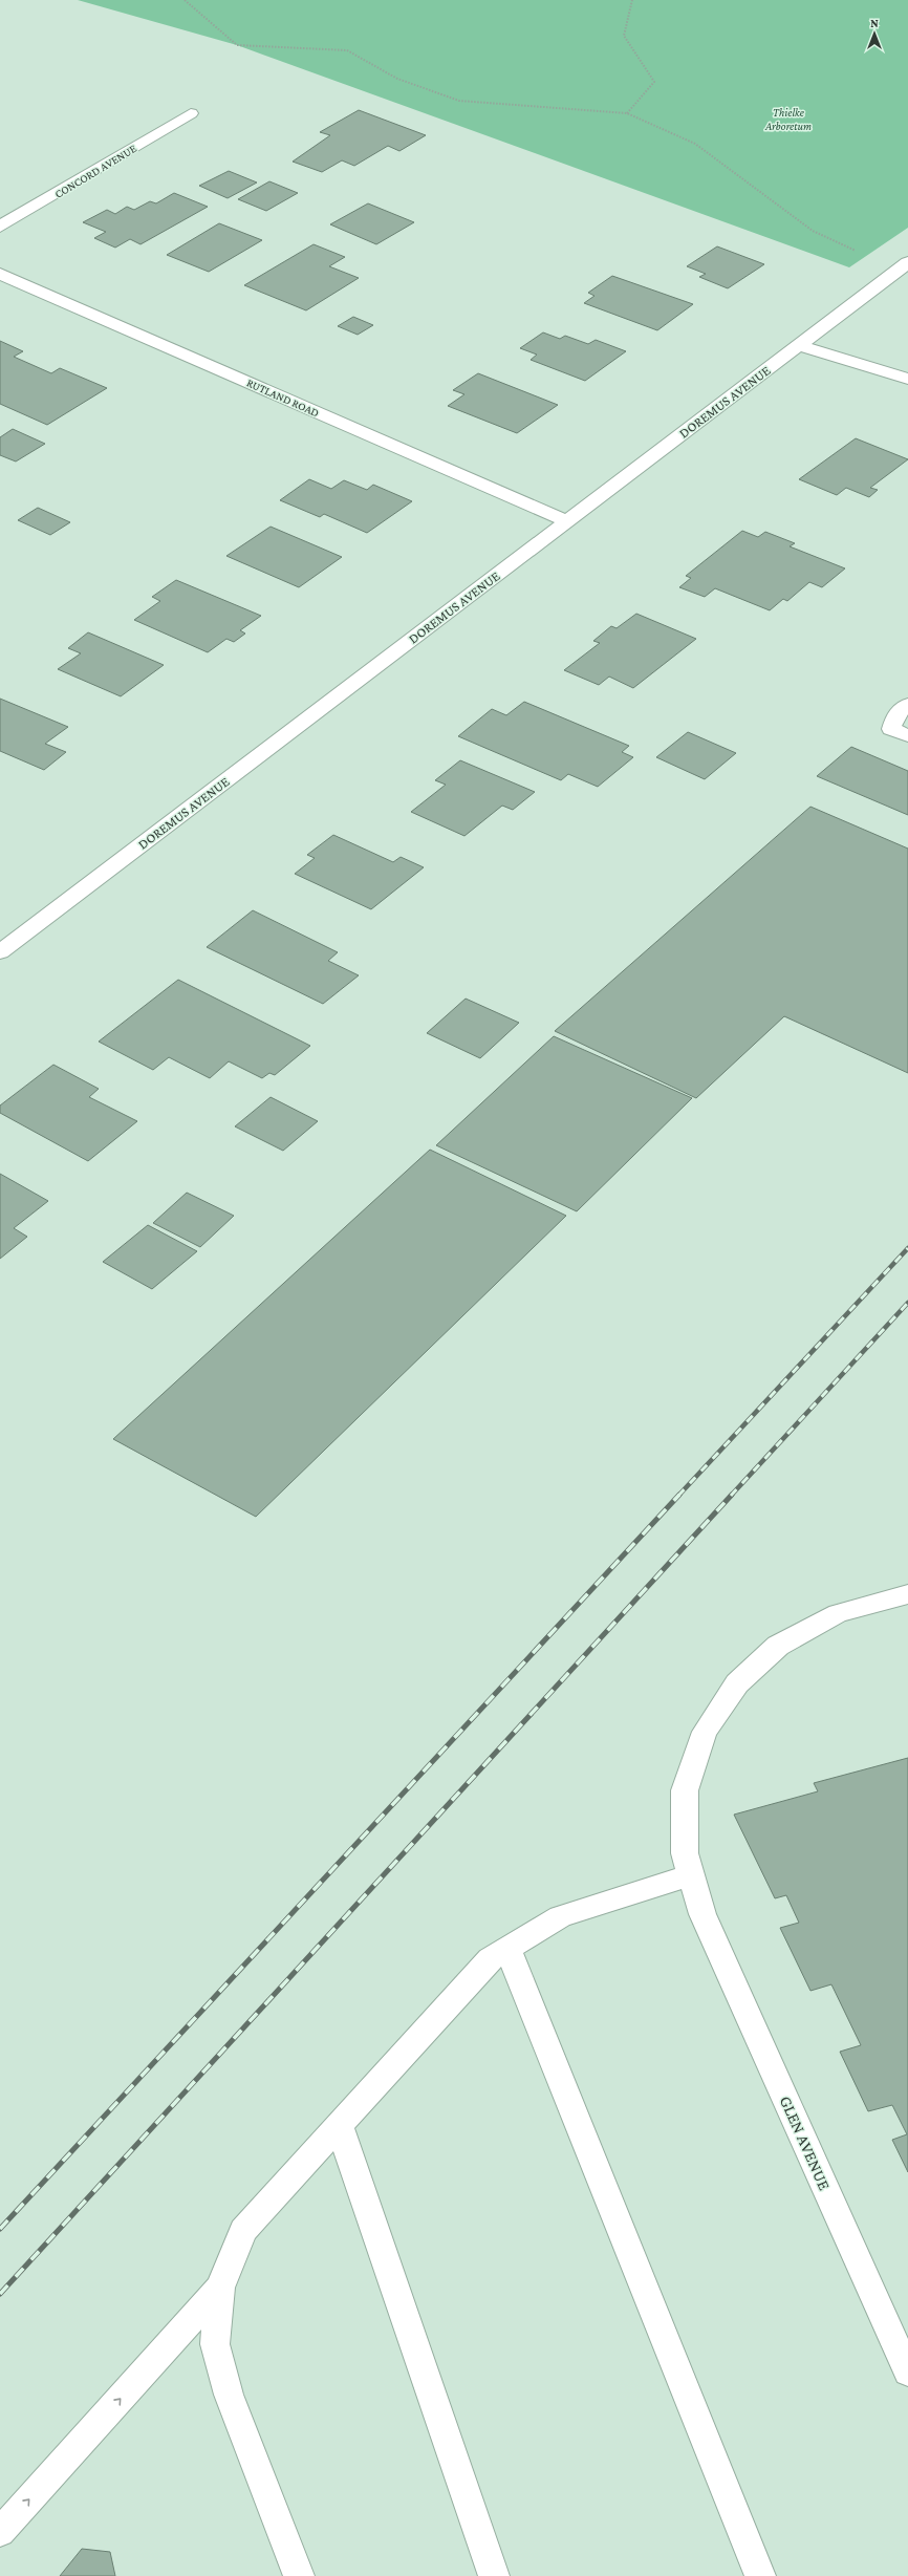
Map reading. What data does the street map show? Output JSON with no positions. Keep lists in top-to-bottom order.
{
  "streets": {
    "street": [
      "CONCORD AVENUE",
      "RUTLAND ROAD",
      "DOREMUS AVENUE",
      "GLEN AVENUE"
    ]
  },
  "crossings": [
    ["RUTLAND ROAD", "DOREMUS AVENUE"]
  ],
  "parks": ["Thielke Arboretum"],
  "north": "top"
}
